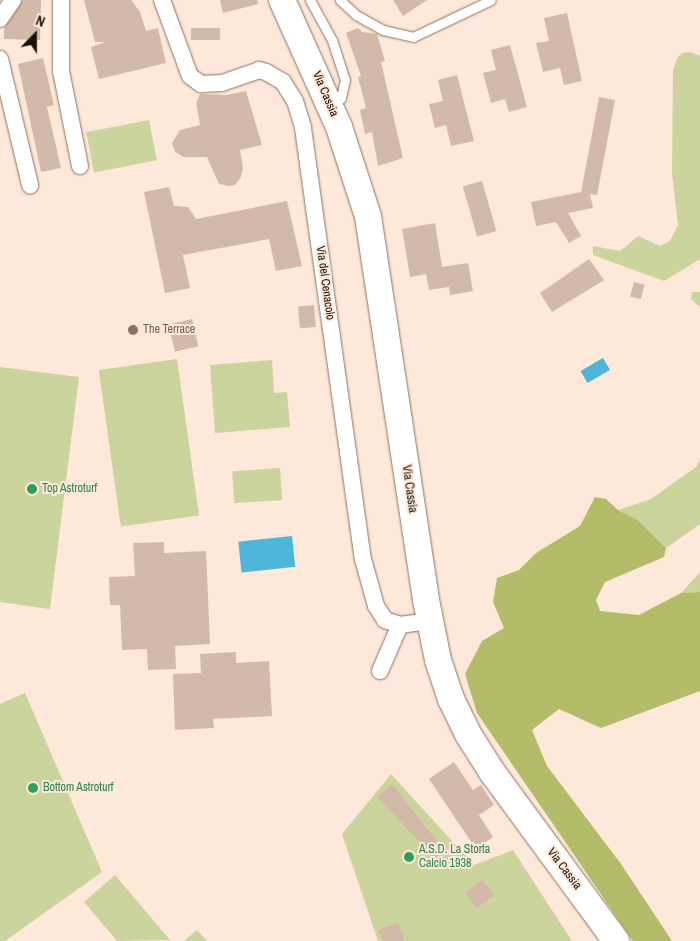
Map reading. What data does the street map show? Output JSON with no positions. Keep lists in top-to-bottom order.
{
  "streets": {
    "main road": ["Via Cassia"],
    "street": ["Via del Cenacolo"]
  },
  "places": [
    "The Terrace",
    "Top Astroturf",
    "Bottom Astroturf",
    "A.S.D. La Storta Calcio 1938"
  ],
  "north": "top"
}
